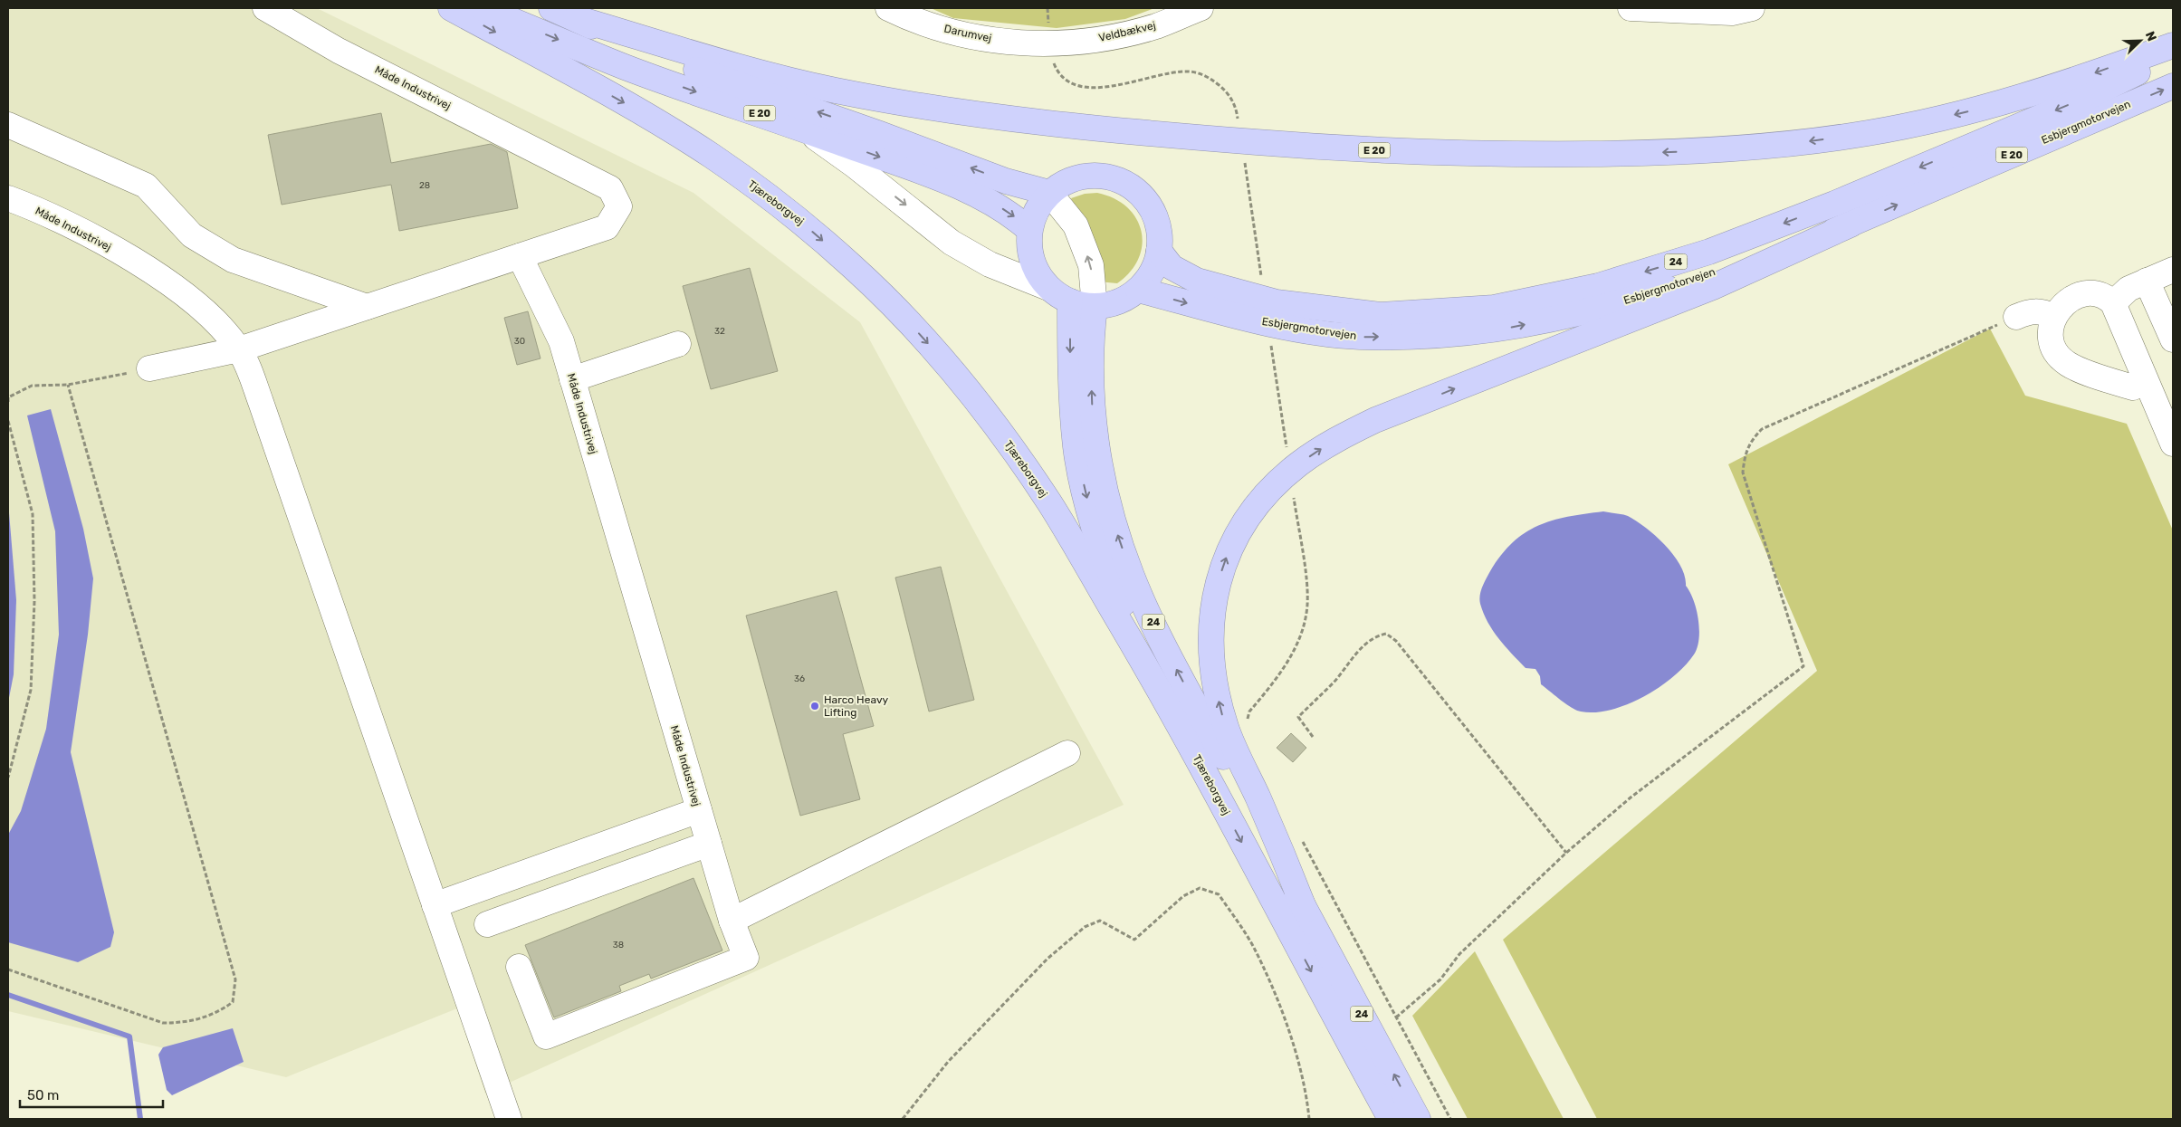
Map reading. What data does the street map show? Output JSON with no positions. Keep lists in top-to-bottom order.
{
  "streets": {
    "highway": [
      "E 20",
      "Esbjergmotorvejen",
      "Tjæreborgvej",
      "24"
    ],
    "street": ["Veldbækvej", "Darumvej", "Måde Industrivej"]
  },
  "crossings": [
    ["Veldbækvej", "Darumvej"],
    ["Tjæreborgvej", "24"]
  ],
  "places": ["Harco Heavy Lifting"],
  "house_numbers": [
    "28",
    "32",
    "30",
    "36",
    "38"
  ],
  "scale_bar": "50 m",
  "north": "top right"
}
